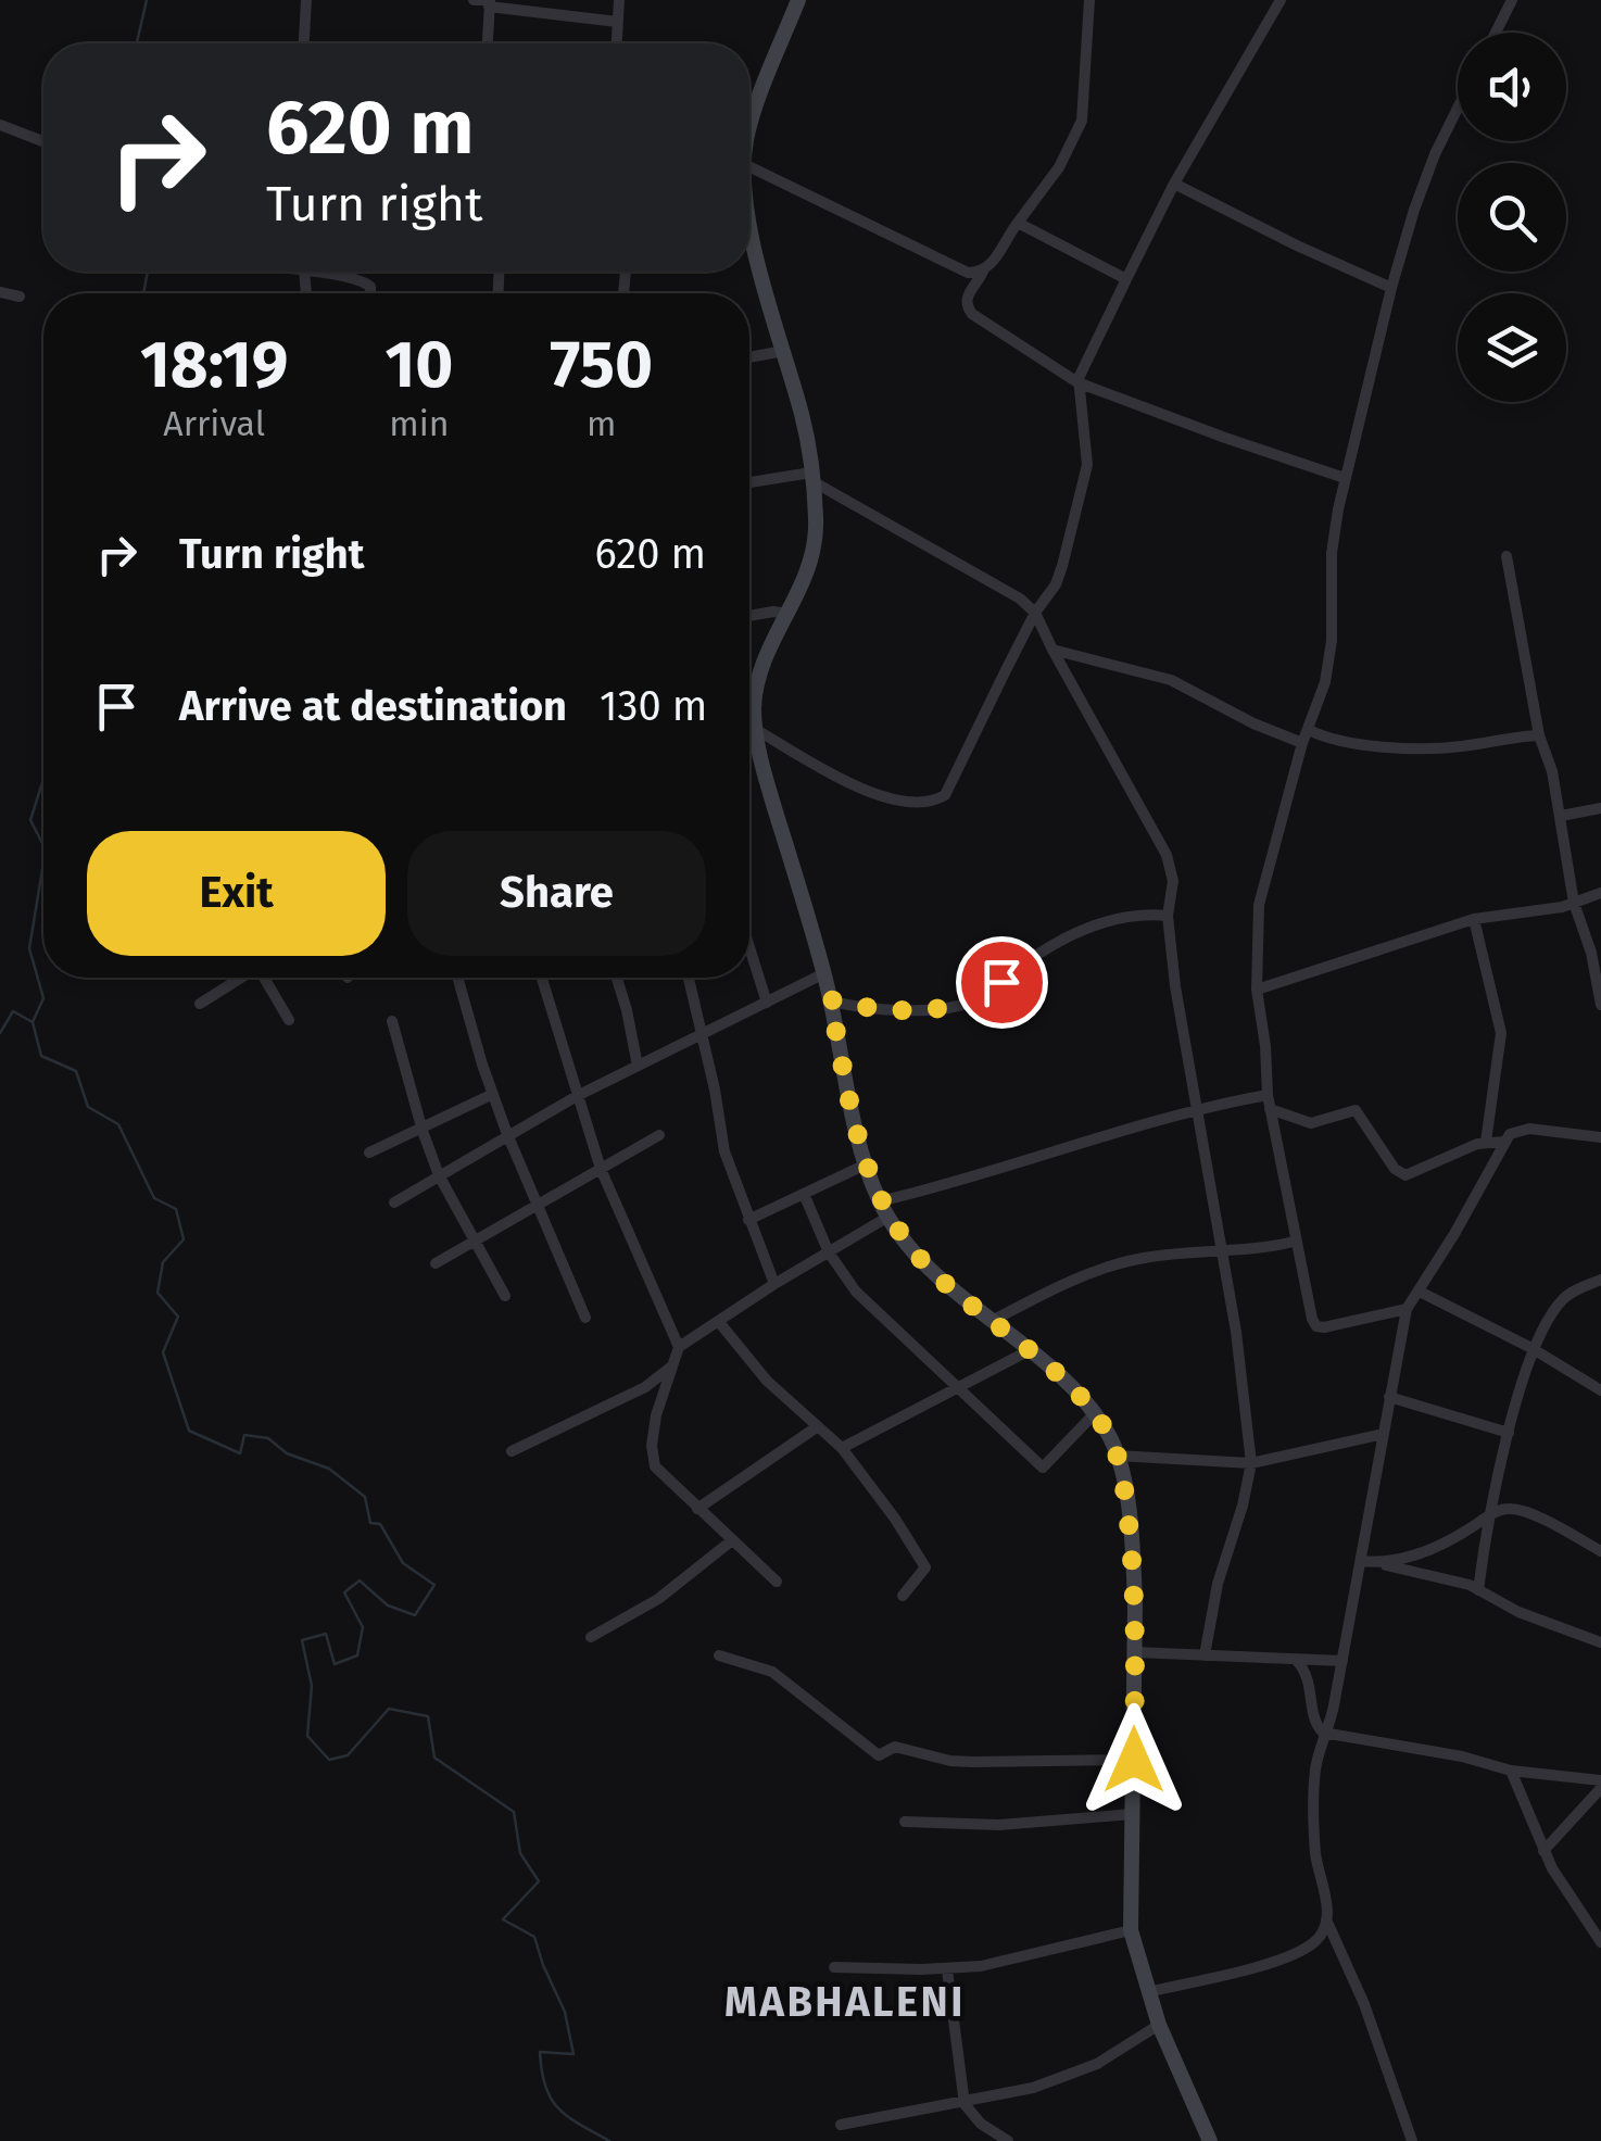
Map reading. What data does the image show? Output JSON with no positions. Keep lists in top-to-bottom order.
{
  "districts": ["MABHALENI"],
  "page": {
    "turn": ["620 m", "Turn right"],
    "eta": [
      "18:19",
      "Arrival",
      "10",
      "min",
      "750",
      "m"
    ],
    "list": [
      {
        "name": "Turn right",
        "value": "620 m"
      },
      {
        "name": "Arrive at destination",
        "value": "130 m"
      }
    ],
    "buttons": ["Exit", "Share"]
  }
}
